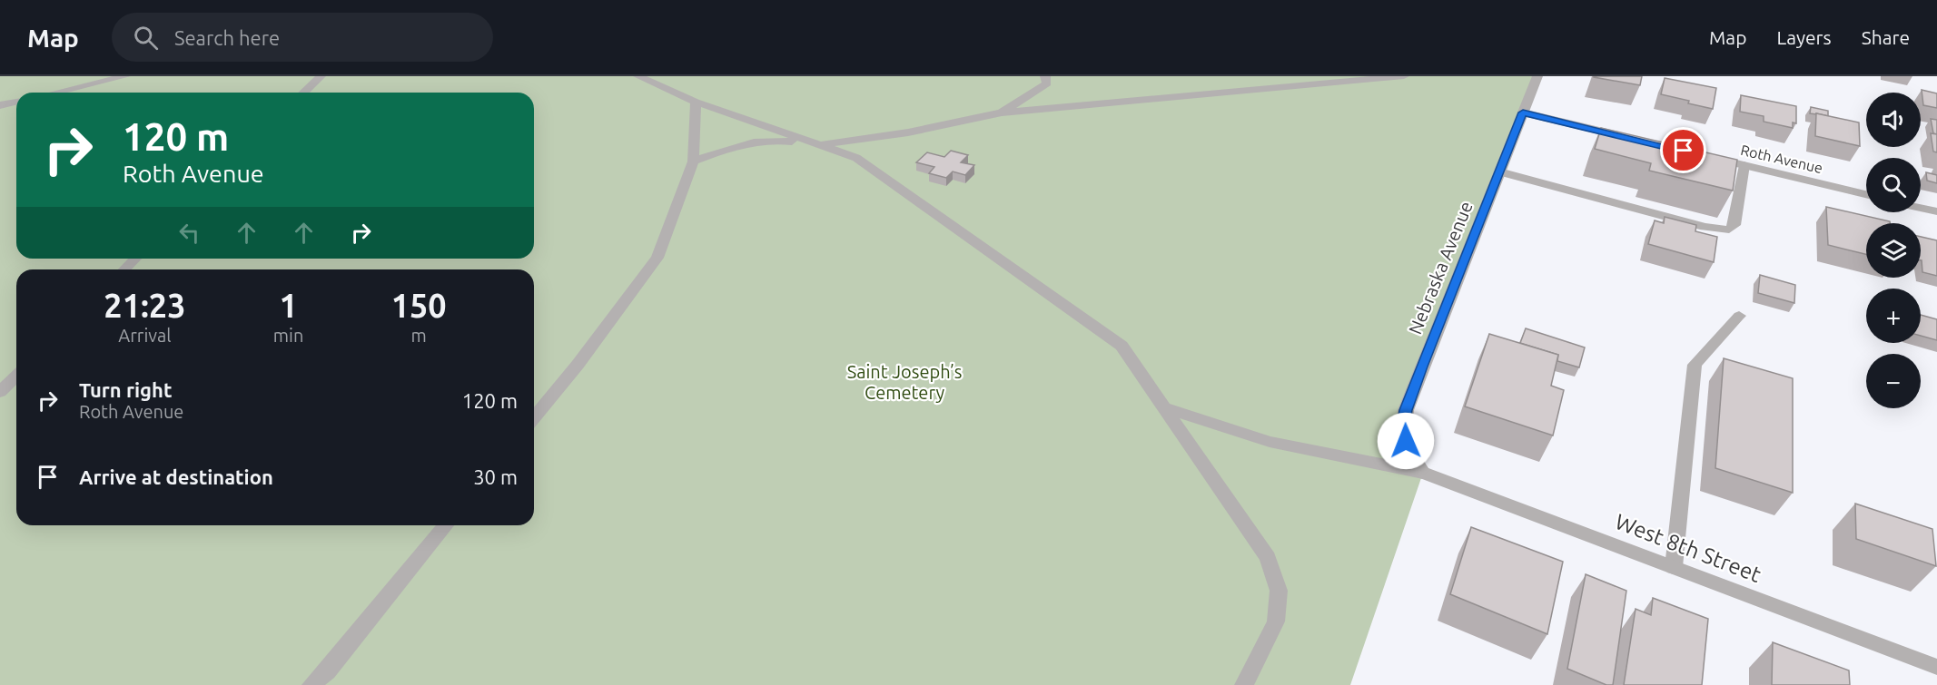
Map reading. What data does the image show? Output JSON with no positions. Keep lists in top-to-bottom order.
{
  "streets": {
    "street": ["Roth Avenue", "Nebraska Avenue", "West 8th Street"]
  },
  "crossings": [
    ["Nebraska Avenue", "West 8th Street"]
  ],
  "parks": ["Saint Joseph’s Cemetery"],
  "page": {
    "header": "Map",
    "search": "Search here",
    "nav": ["Map", "Layers", "Share"],
    "map_buttons": ["+", "−"],
    "turn": ["120 m", "Roth Avenue"],
    "eta": [
      "21:23",
      "Arrival",
      "1",
      "min",
      "150",
      "m"
    ],
    "list": [
      {
        "name": "Turn right",
        "note": "Roth Avenue",
        "value": "120 m"
      },
      {
        "name": "Arrive at destination",
        "value": "30 m"
      }
    ]
  }
}
